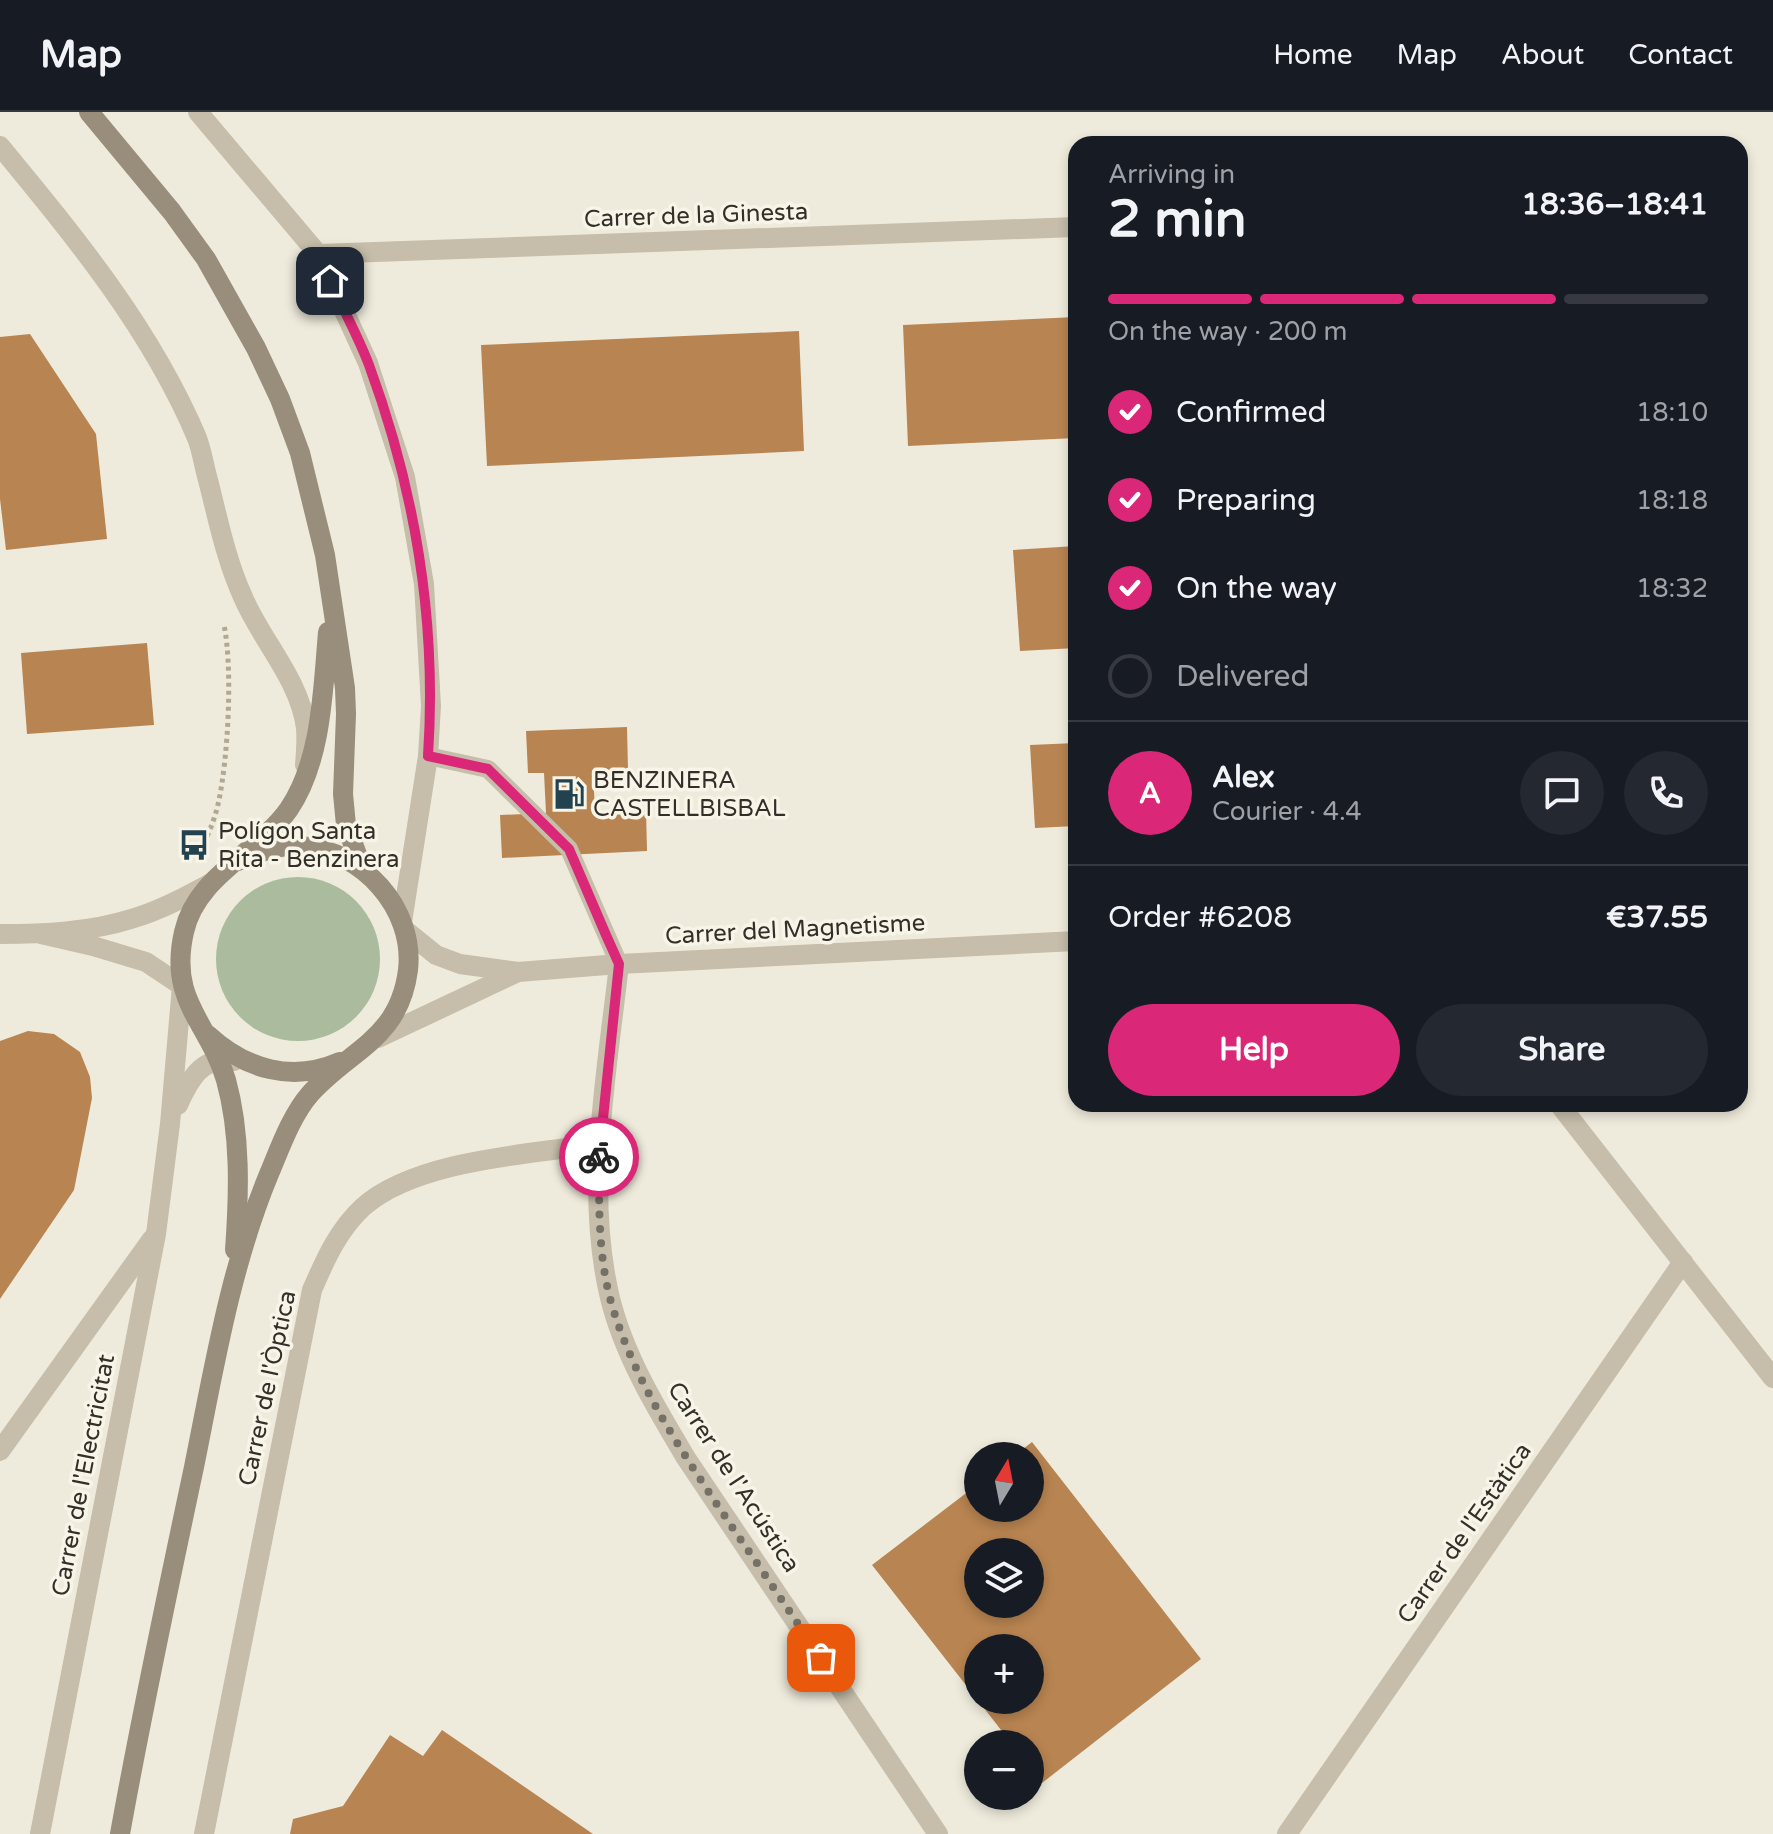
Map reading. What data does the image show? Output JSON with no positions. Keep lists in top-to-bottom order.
{
  "streets": {
    "street": [
      "Carrer de la Ginesta",
      "Carrer del Magnetisme",
      "Carrer de l'Òptica",
      "Carrer de l'Electricitat",
      "Carrer de l'Acústica",
      "Carrer de l'Estàtica"
    ]
  },
  "crossings": [
    ["Carrer del Magnetisme", "Carrer de l'Electricitat"],
    ["Carrer del Magnetisme", "Carrer de l'Acústica"],
    ["Carrer de l'Òptica", "Carrer de l'Acústica"]
  ],
  "places": {
    "fuel station": ["BENZINERA CASTELLBISBAL"],
    "bus stop": ["Polígon Santa Rita - Benzinera"]
  },
  "north": "top",
  "page": {
    "header": "Map",
    "nav": [
      "Home",
      "Map",
      "About",
      "Contact"
    ],
    "heading": ["2 min", "Arriving in", "18:36–18:41"],
    "panel": [
      "Alex",
      "Courier · 4.4",
      "Order #6208",
      "€37.55"
    ],
    "bar": "On the way · 200 m",
    "list": [
      ["Confirmed", "18:10"],
      ["Preparing", "18:18"],
      ["On the way", "18:32"],
      "Delivered"
    ],
    "round": "A",
    "buttons": ["Help", "Share"],
    "map_buttons": ["+", "−"]
  }
}
